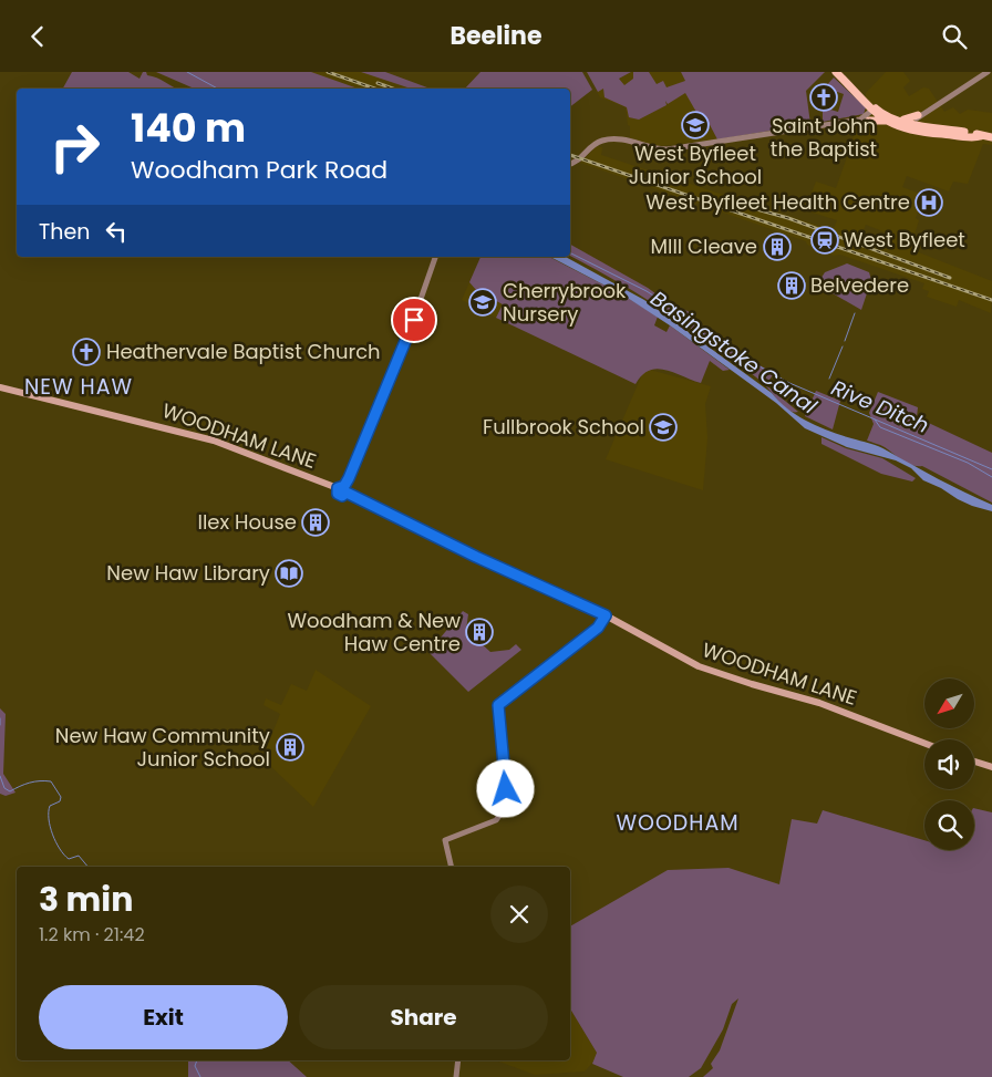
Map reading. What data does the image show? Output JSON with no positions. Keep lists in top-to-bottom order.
{
  "streets": {
    "main road": ["WOODHAM LANE"]
  },
  "districts": ["NEW HAW", "WOODHAM"],
  "water": ["Basingstoke Canal", "Rive Ditch"],
  "places": {
    "church": ["Saint John the Baptist", "Heathervale Baptist Church"],
    "school or university": ["West Byfleet Junior School", "Cherrybrook Nursery", "Fullbrook School"],
    "hospital": ["West Byfleet Health Centre"],
    "station": ["West Byfleet"],
    "building": [
      "MIll Cleave",
      "Belvedere",
      "Ilex House",
      "Woodham & New Haw Centre",
      "New Haw Community Junior School"
    ],
    "library": ["New Haw Library"]
  },
  "north": "bottom left",
  "page": {
    "header": "Beeline",
    "turn": ["140 m", "Woodham Park Road"],
    "then": "Then",
    "heading": ["3 min", "1.2 km · 21:42"],
    "buttons": ["Exit", "Share"]
  }
}
